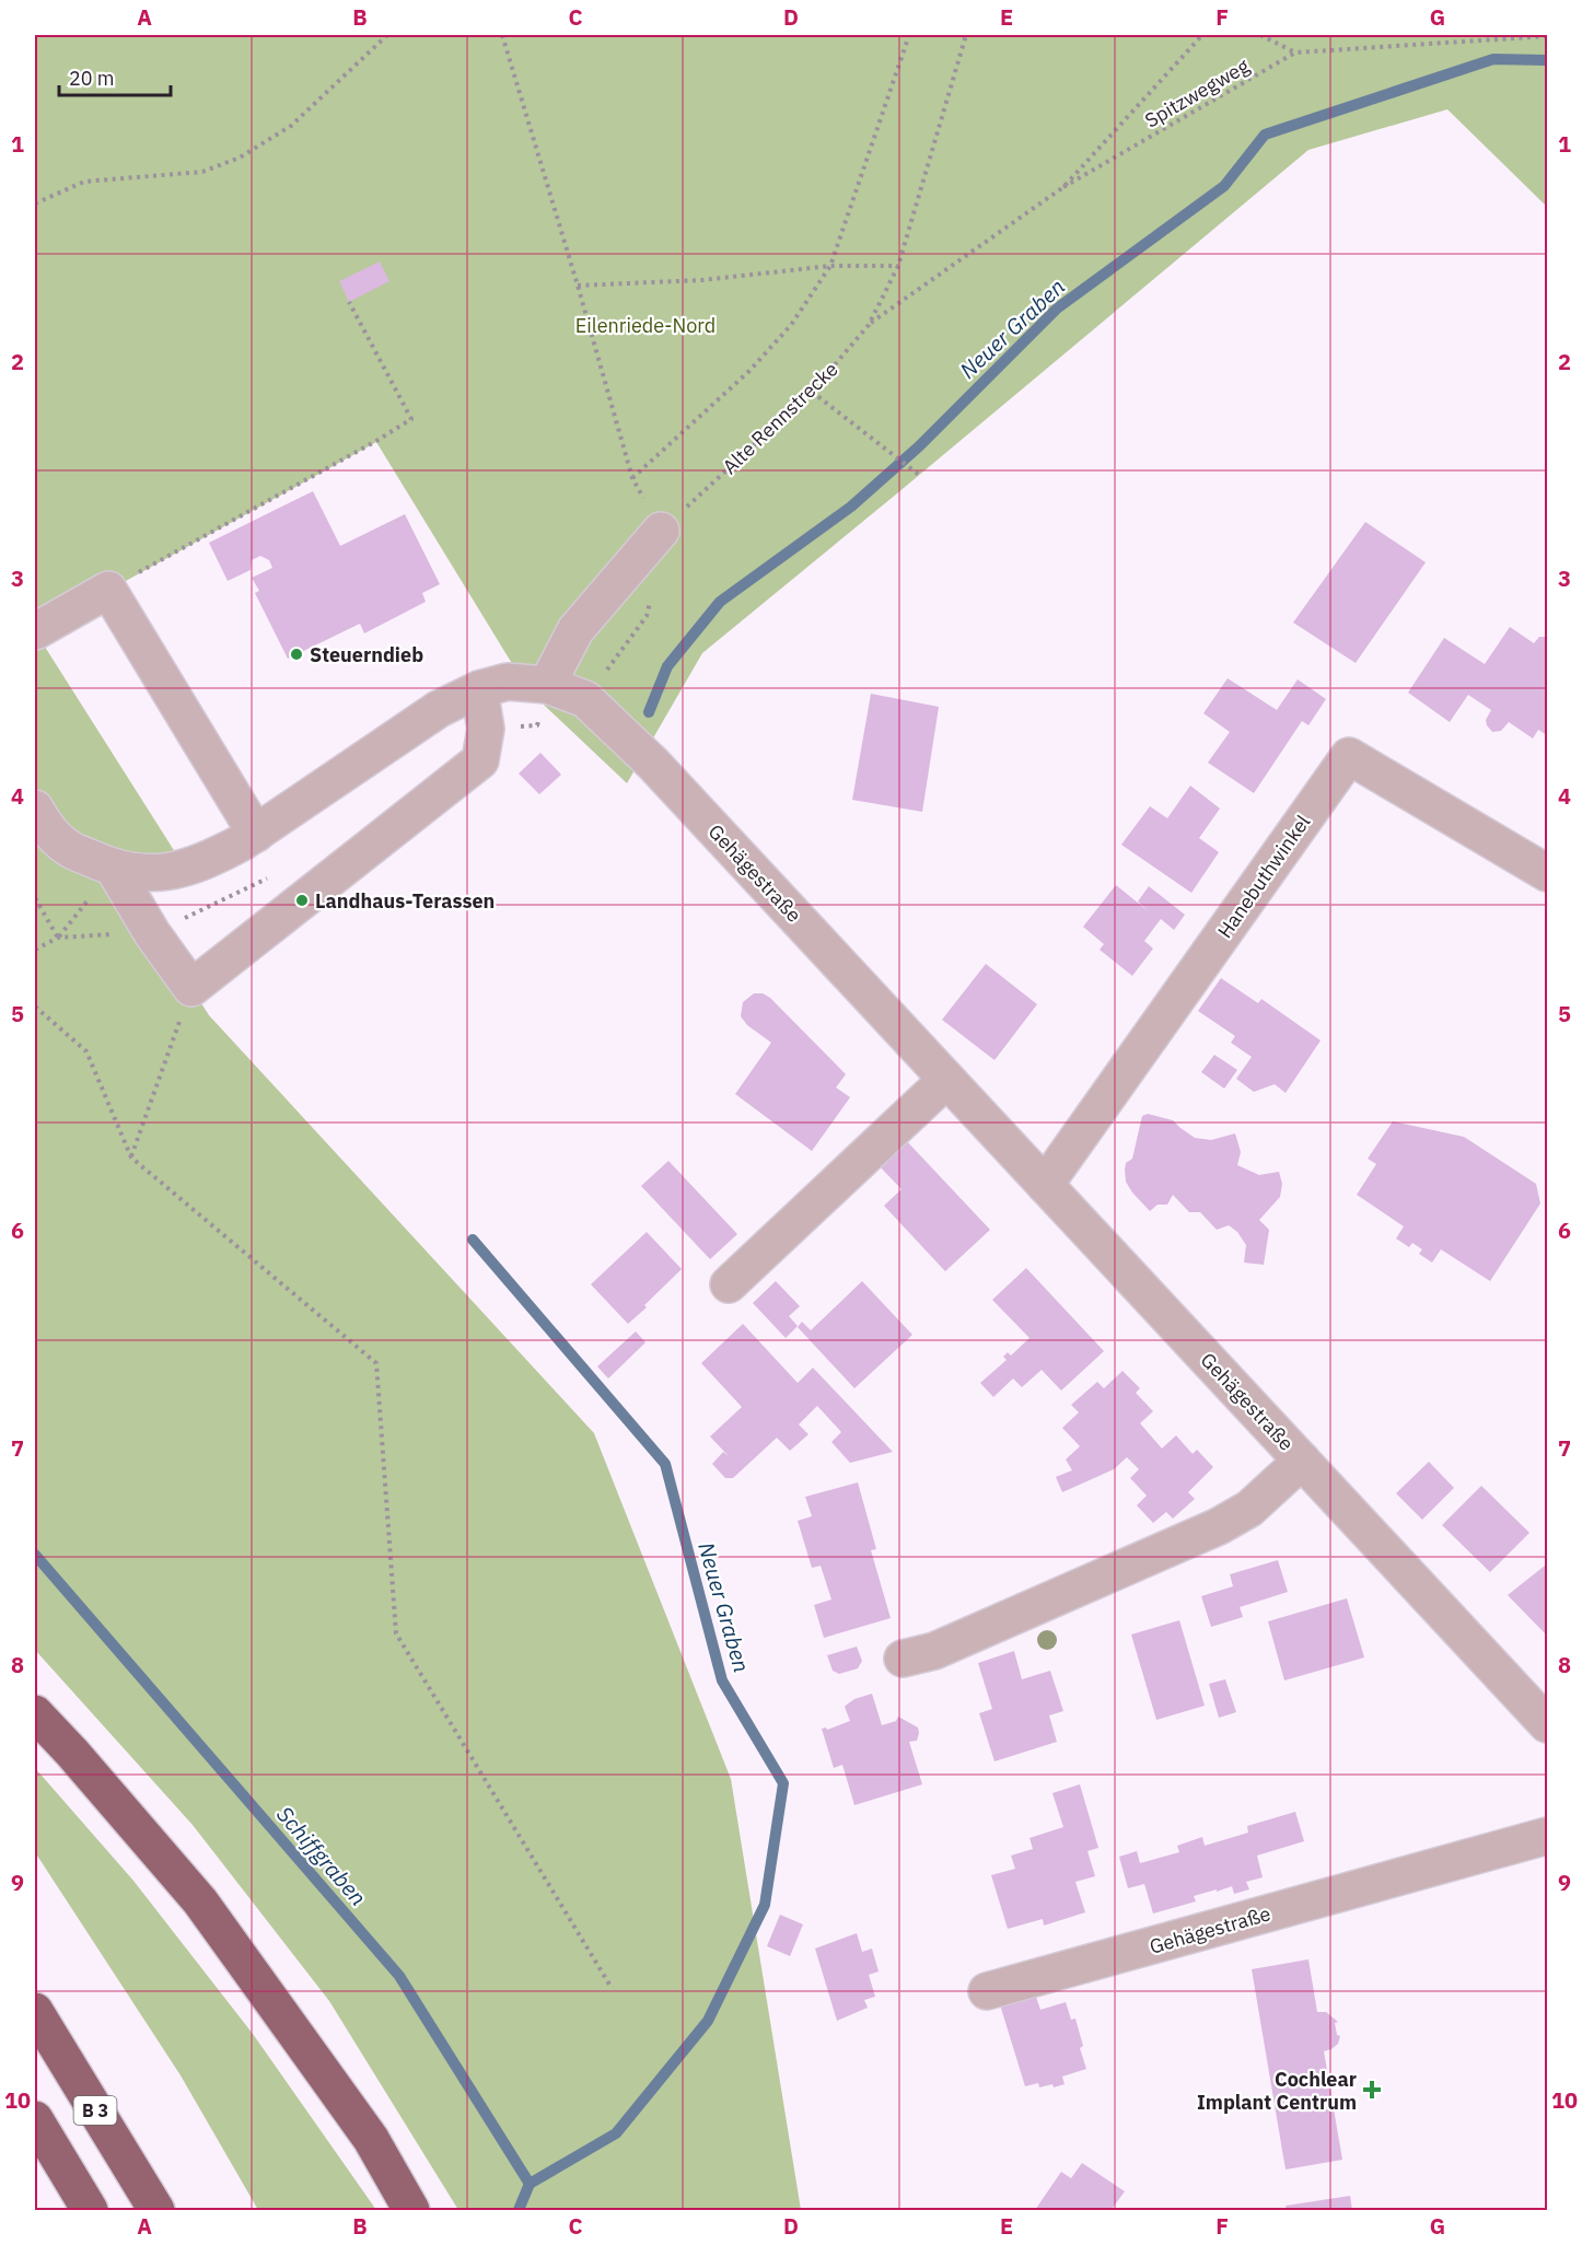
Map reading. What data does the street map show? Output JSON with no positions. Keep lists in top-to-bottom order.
{
  "streets": {
    "highway": ["B 3"],
    "street": ["Gehägestraße", "Hanebuthwinkel"],
    "path": ["Spitzwegweg", "Alte Rennstrecke"]
  },
  "crossings": [
    ["Gehägestraße", "Hanebuthwinkel"]
  ],
  "water": ["Neuer Graben", "Schiffgraben"],
  "parks": ["Eilenriede-Nord"],
  "places": {
    "other": ["Steuerndieb", "Landhaus-Terassen"],
    "health": ["Cochlear Implant Centrum"]
  },
  "scale_bar": "20 m",
  "grid": {
    "columns": [
      "A",
      "B",
      "C",
      "D",
      "E",
      "F",
      "G"
    ],
    "rows": [
      "1",
      "2",
      "3",
      "4",
      "5",
      "6",
      "7",
      "8",
      "9",
      "10"
    ]
  }
}
